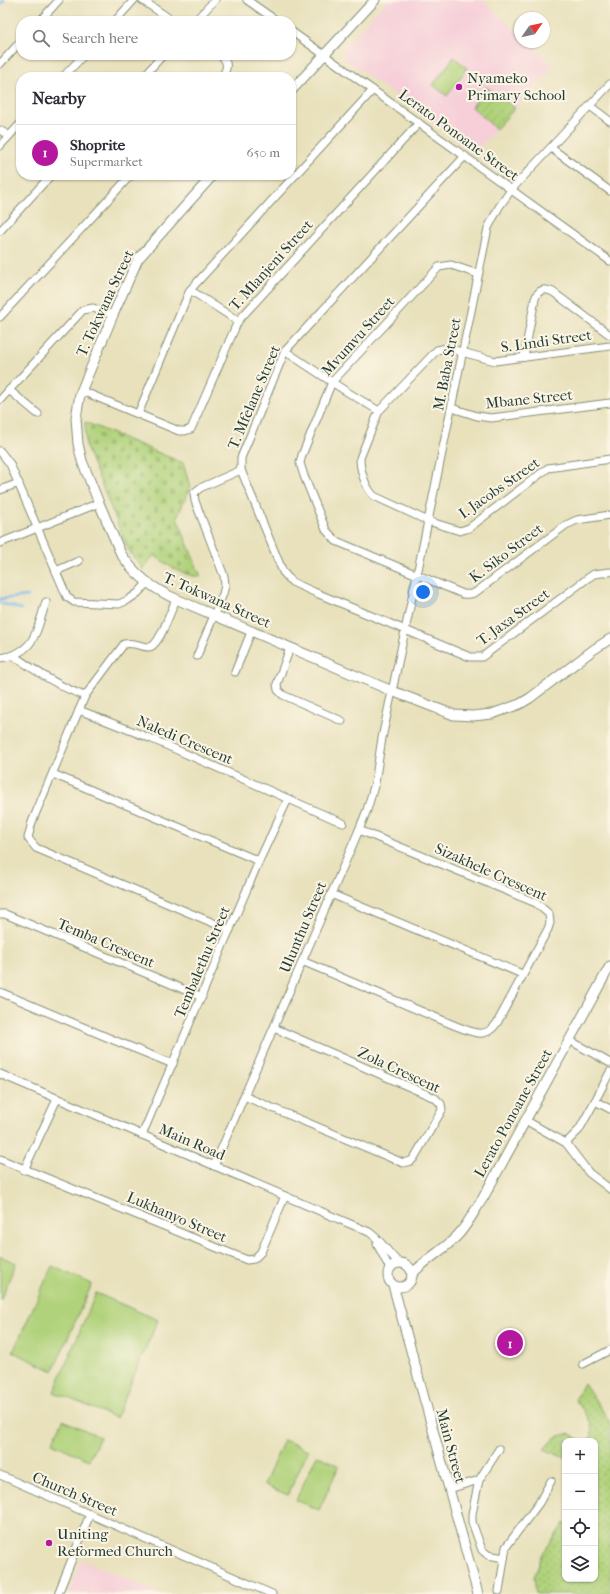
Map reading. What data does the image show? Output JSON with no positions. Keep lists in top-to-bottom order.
{
  "streets": {
    "street": [
      "Lerato Ponoane Street",
      "T. Mlanjeni Street",
      "T. Tokwana Street",
      "Mvumvu Street",
      "S. Lindi Street",
      "M. Baba Street",
      "T. Mfelane Street",
      "Mbane Street",
      "I. Jacobs Street",
      "K. Siko Street",
      "T. Jaxa Street",
      "Naledi Crescent",
      "Sizakhele Crescent",
      "Ulunthu Street",
      "Temba Crescent",
      "Tembalethu Street",
      "Zola Crescent",
      "Main Road",
      "Lukhanyo Street",
      "Main Street",
      "Church Street"
    ]
  },
  "crossings": [
    ["Lerato Ponoane Street", "T. Mlanjeni Street"],
    ["Lerato Ponoane Street", "M. Baba Street"],
    ["Lerato Ponoane Street", "T. Mfelane Street"],
    ["Lerato Ponoane Street", "Main Road"],
    ["Lerato Ponoane Street", "Main Street"],
    ["T. Mlanjeni Street", "T. Tokwana Street"],
    ["T. Tokwana Street", "M. Baba Street"],
    ["T. Tokwana Street", "Ulunthu Street"],
    ["Mvumvu Street", "M. Baba Street"],
    ["Mvumvu Street", "K. Siko Street"],
    ["S. Lindi Street", "M. Baba Street"],
    ["M. Baba Street", "T. Mfelane Street"],
    ["M. Baba Street", "Mbane Street"],
    ["M. Baba Street", "I. Jacobs Street"],
    ["M. Baba Street", "K. Siko Street"],
    ["M. Baba Street", "T. Jaxa Street"],
    ["M. Baba Street", "Ulunthu Street"],
    ["T. Mfelane Street", "T. Jaxa Street"],
    ["Naledi Crescent", "Tembalethu Street"],
    ["Sizakhele Crescent", "Ulunthu Street"],
    ["Ulunthu Street", "Zola Crescent"],
    ["Ulunthu Street", "Main Road"],
    ["Temba Crescent", "Tembalethu Street"],
    ["Tembalethu Street", "Main Road"],
    ["Main Road", "Lukhanyo Street"],
    ["Main Road", "Main Street"]
  ],
  "places": ["Nyameko Primary School", "Uniting Reformed Church"],
  "north": "top right",
  "page": {
    "search": "Search here",
    "heading": "Nearby",
    "list": [
      {
        "mark": "1",
        "name": "Shoprite",
        "note": "Supermarket",
        "value": "650 m"
      }
    ],
    "pins": "1",
    "map_buttons": ["+", "−"]
  }
}
